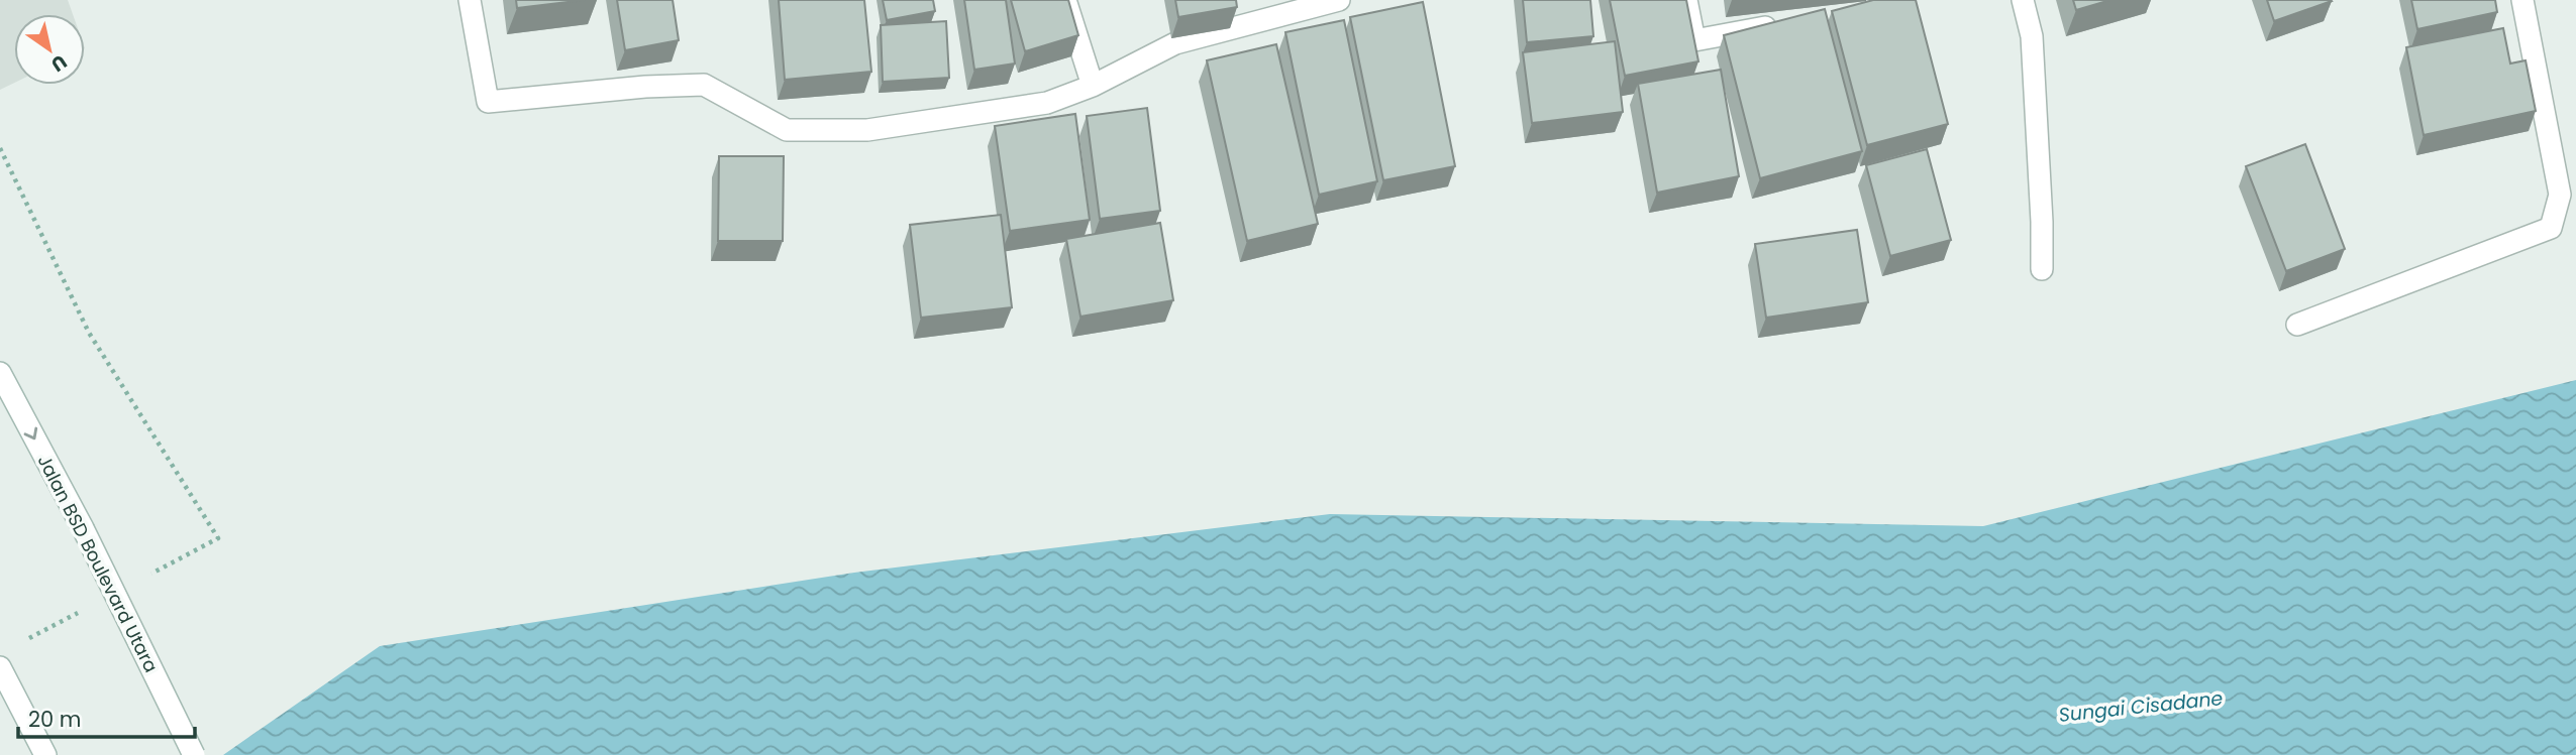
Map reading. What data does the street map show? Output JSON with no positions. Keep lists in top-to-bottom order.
{
  "streets": {
    "street": ["Jalan BSD Boulevard Utara"]
  },
  "one_way": ["Jalan BSD Boulevard Utara"],
  "water": ["Sungai Cisadane"],
  "scale_bar": "20 m",
  "north": "bottom right"
}
